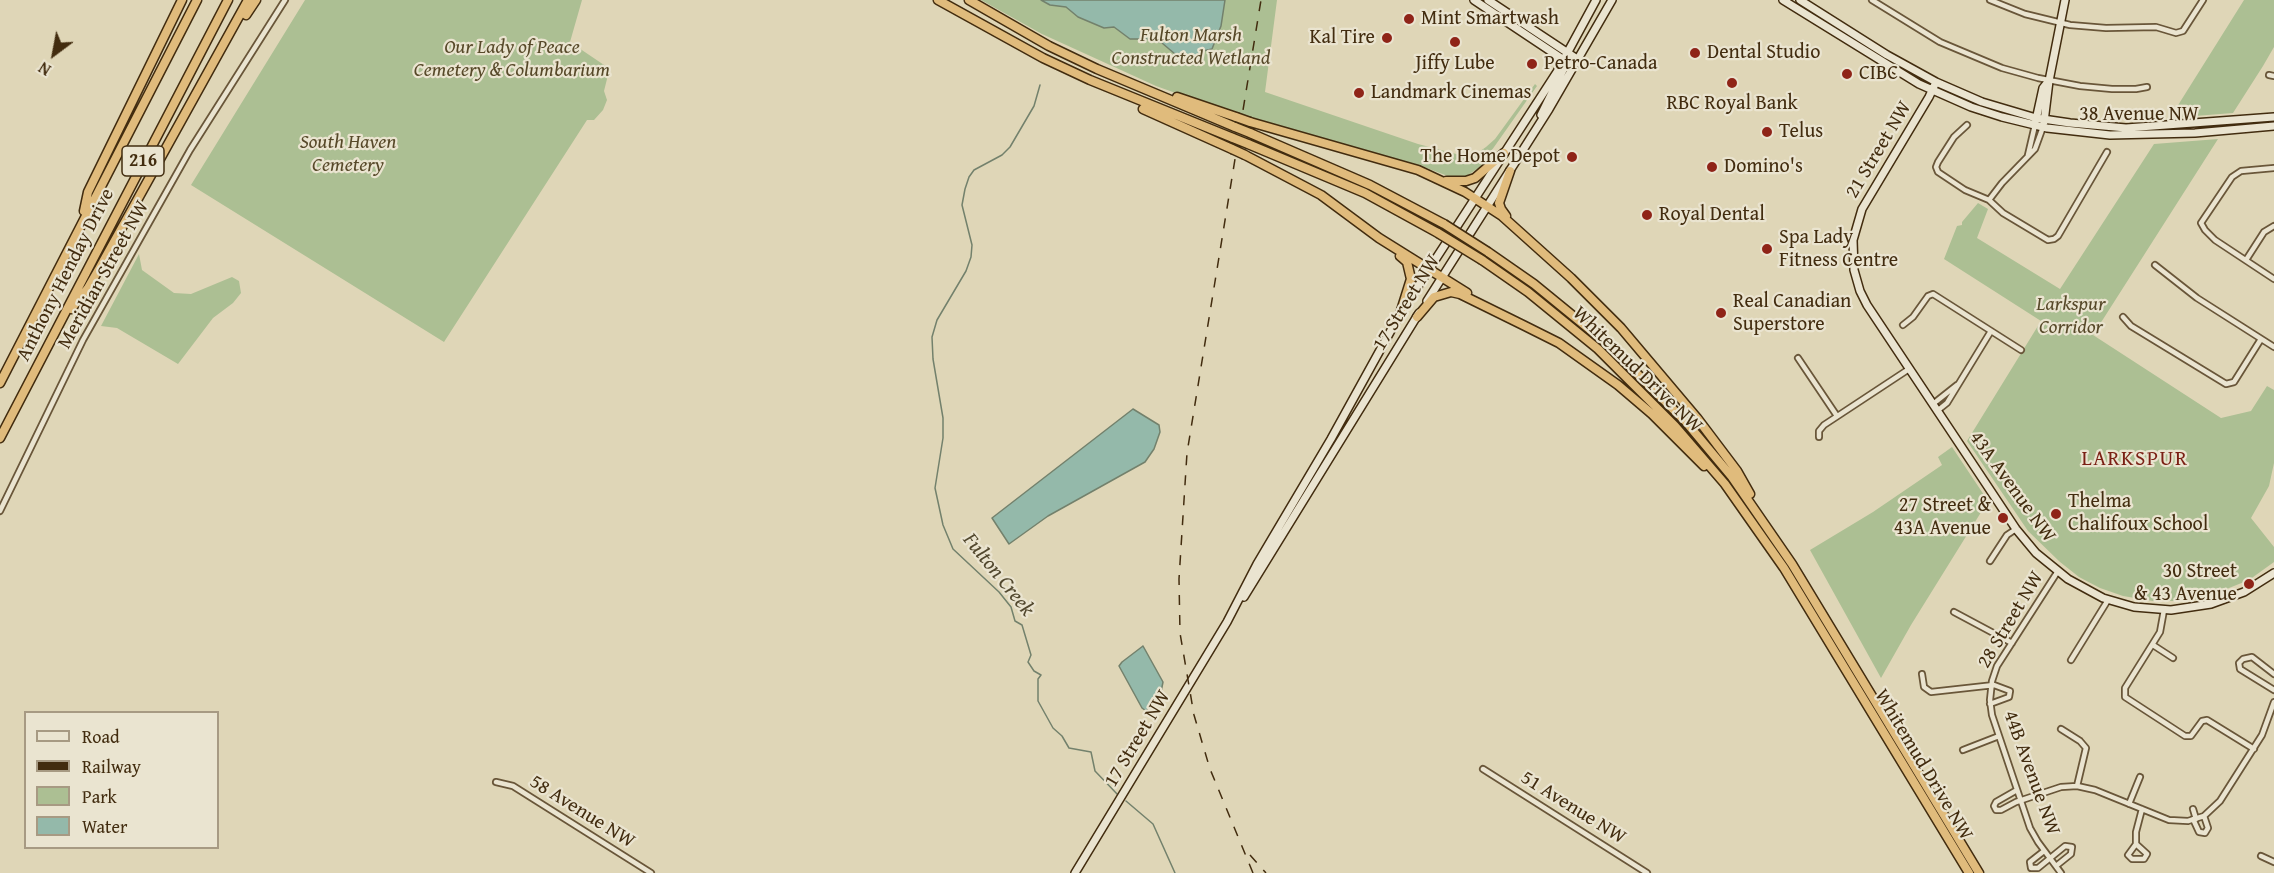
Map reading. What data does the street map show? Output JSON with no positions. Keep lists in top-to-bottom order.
{
  "streets": {
    "highway": ["216", "Anthony Henday Drive", "Whitemud Drive NW"],
    "main road": [
      "38 Avenue NW",
      "21 Street NW",
      "17 Street NW",
      "43A Avenue NW"
    ],
    "street": [
      "Meridian Street NW",
      "28 Street NW",
      "44B Avenue NW",
      "51 Avenue NW",
      "58 Avenue NW"
    ]
  },
  "crossings": [
    ["38 Avenue NW", "21 Street NW"],
    ["21 Street NW", "43A Avenue NW"],
    ["43A Avenue NW", "28 Street NW"],
    ["28 Street NW", "44B Avenue NW"]
  ],
  "districts": ["LARKSPUR"],
  "water": ["Fulton Creek"],
  "parks": [
    "Fulton Marsh Constructed Wetland",
    "Our Lady of Peace Cemetery & Columbarium",
    "South Haven Cemetery",
    "Larkspur Corridor"
  ],
  "places": [
    "Mint Smartwash",
    "Kal Tire",
    "Jiffy Lube",
    "Dental Studio",
    "Petro-Canada",
    "CIBC",
    "RBC Royal Bank",
    "Landmark Cinemas",
    "Telus",
    "The Home Depot",
    "Domino's",
    "Royal Dental",
    "Spa Lady Fitness Centre",
    "Real Canadian Superstore",
    "Thelma Chalifoux School",
    "27 Street & 43A Avenue",
    "30 Street & 43 Avenue"
  ],
  "legend": [
    "Road",
    "Railway",
    "Park",
    "Water"
  ],
  "north": "bottom left"
}
